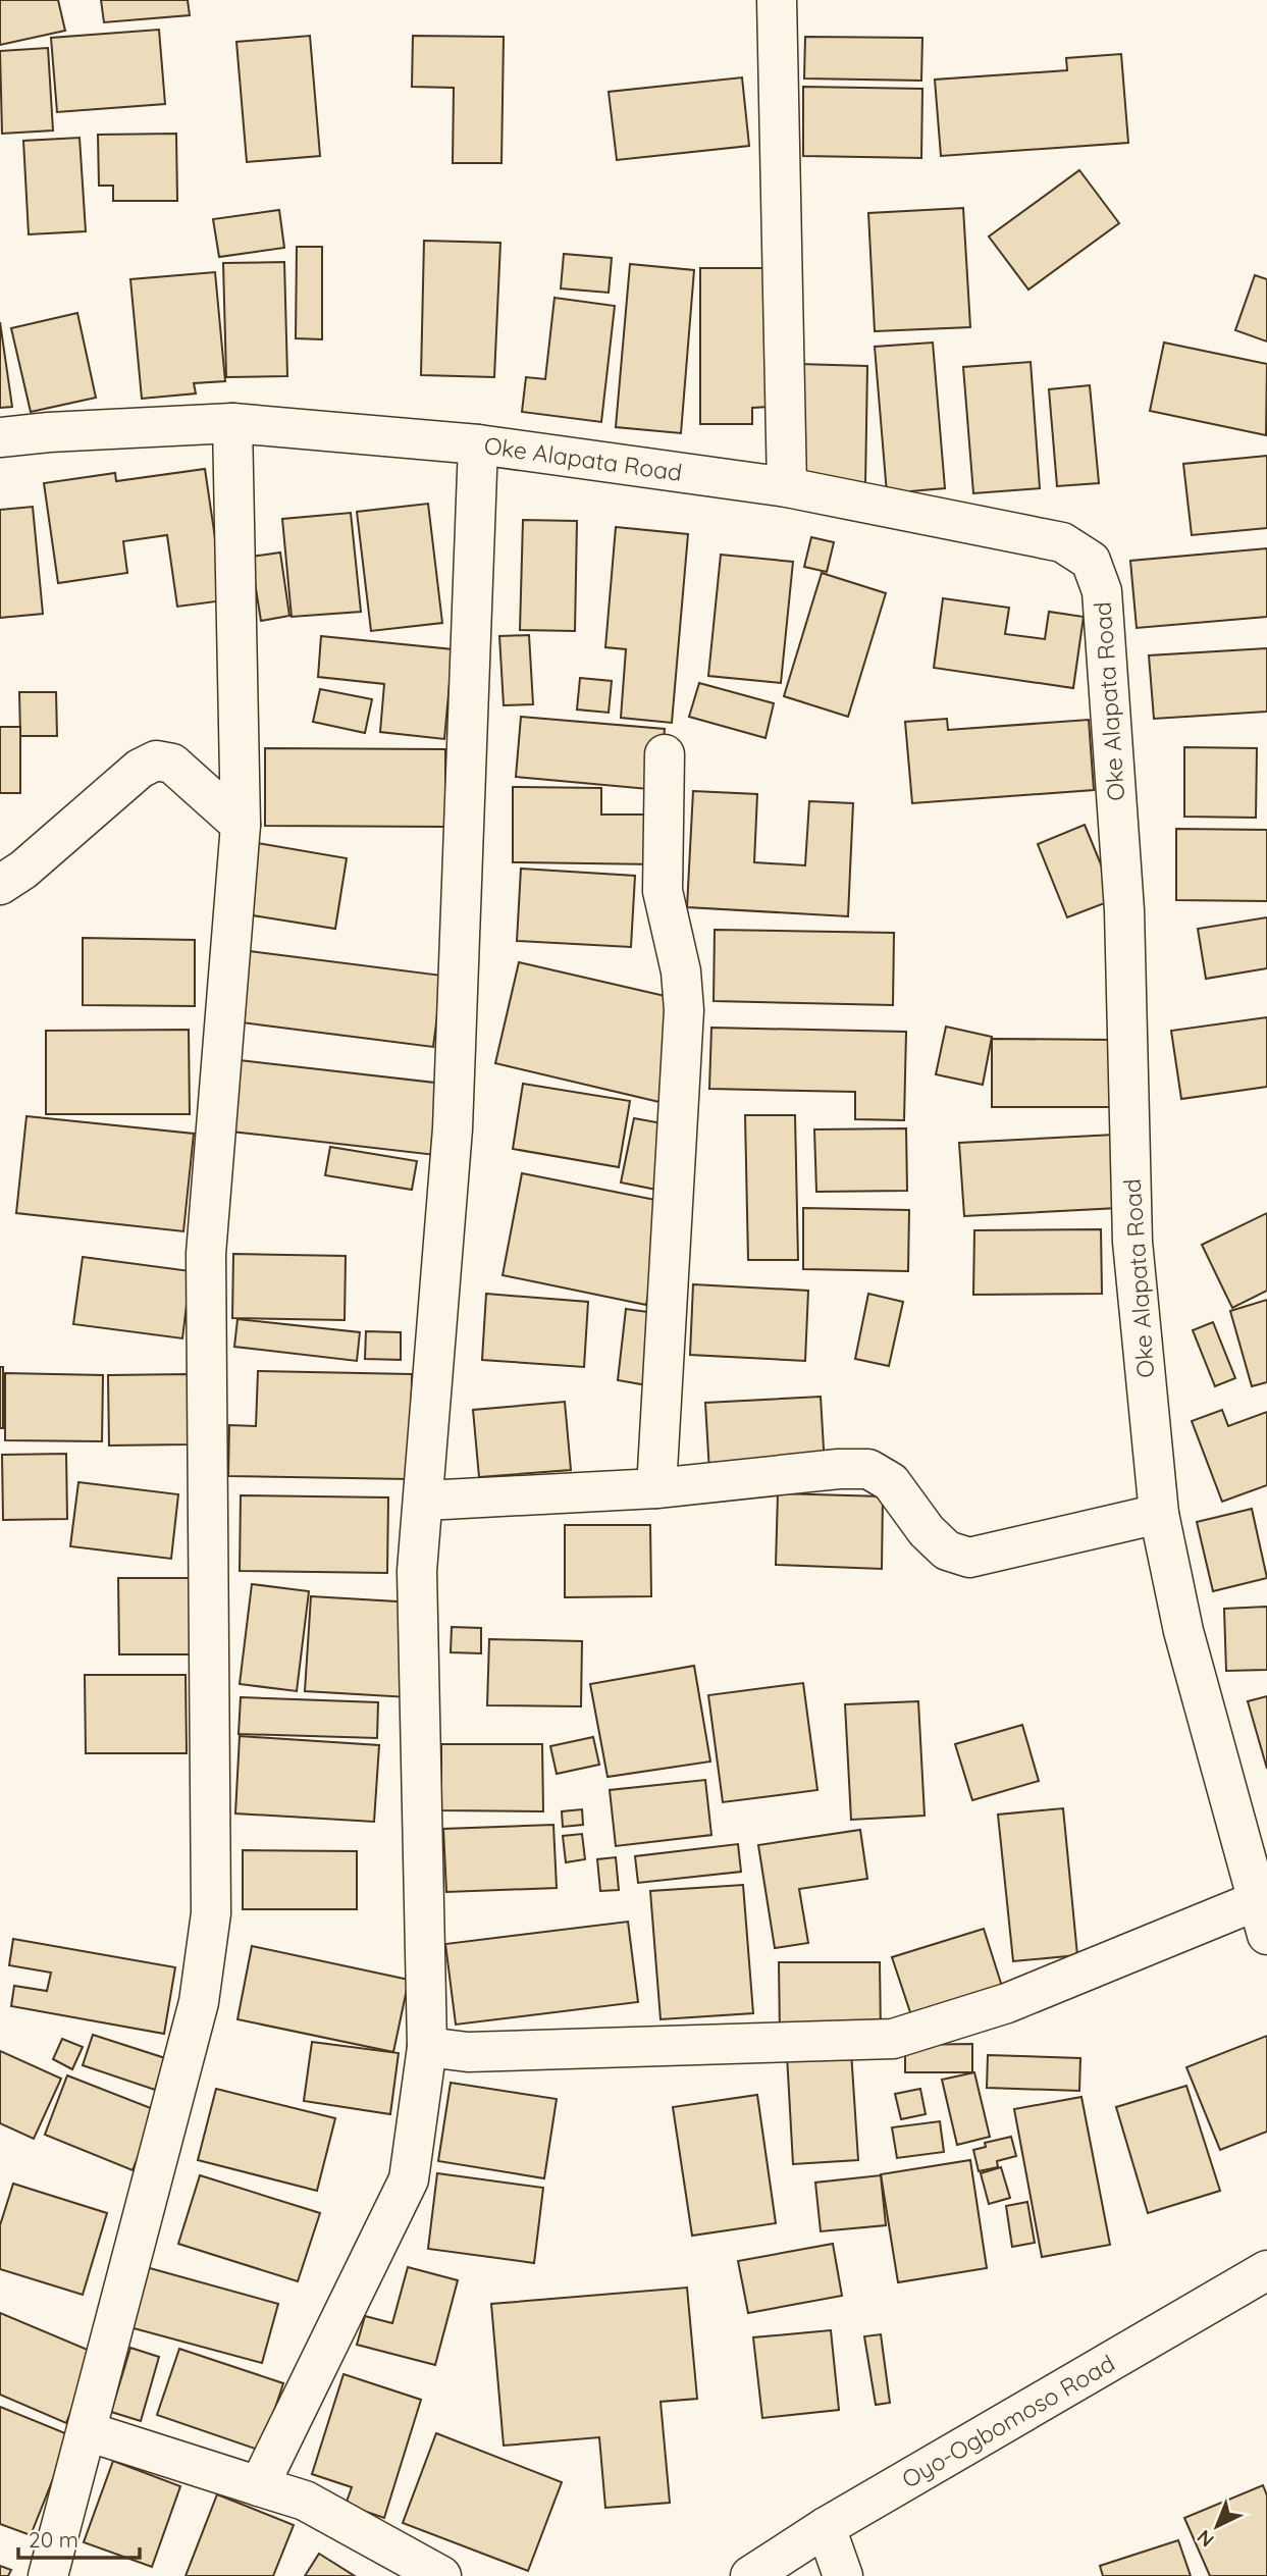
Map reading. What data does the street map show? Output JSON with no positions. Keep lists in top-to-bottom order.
{
  "streets": {
    "main road": ["Oke Alapata Road", "Oyo-Ogbomoso Road"]
  },
  "scale_bar": "20 m",
  "north": "bottom left"
}
